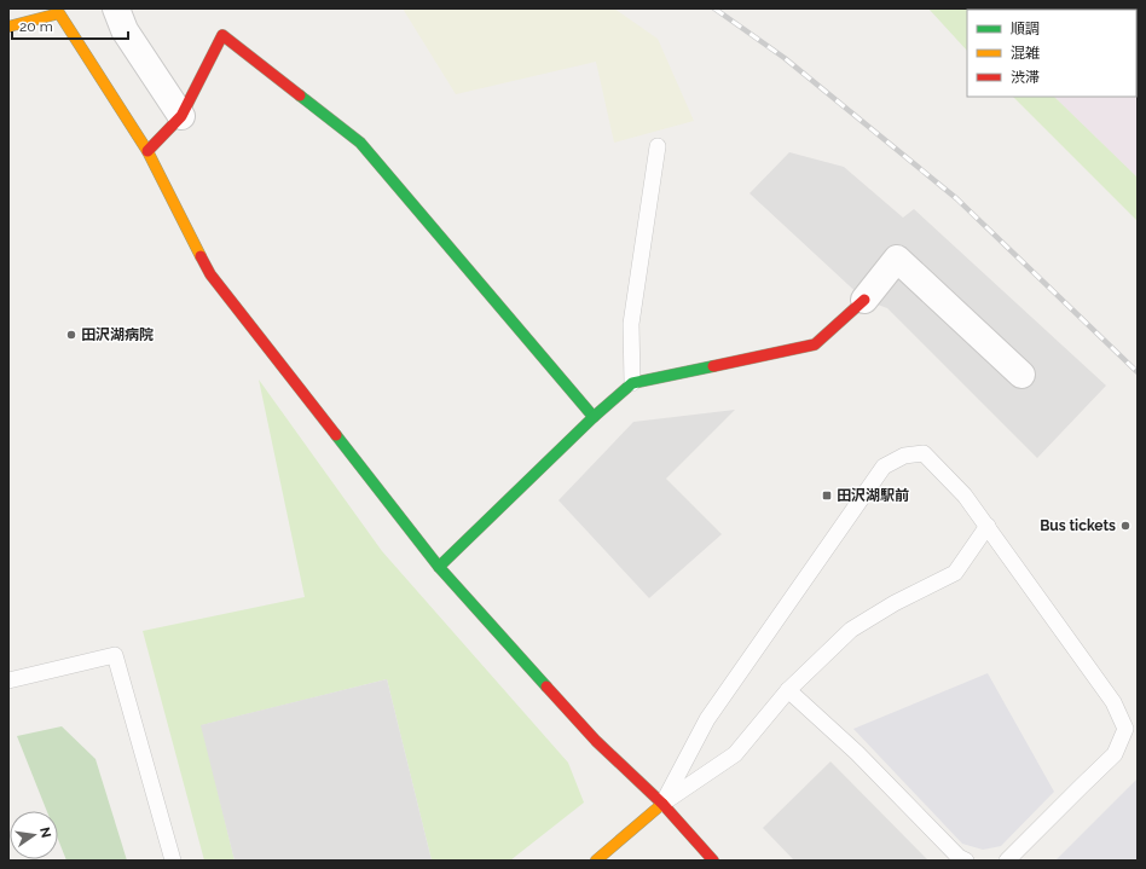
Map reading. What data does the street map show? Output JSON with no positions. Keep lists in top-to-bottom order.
{
  "places": {
    "other": ["田沢湖病院", "Bus tickets"],
    "transit": ["田沢湖駅前"]
  },
  "legend": ["順調", "混雑", "渋滞"],
  "scale_bar": "20 m",
  "north": "right"
}
